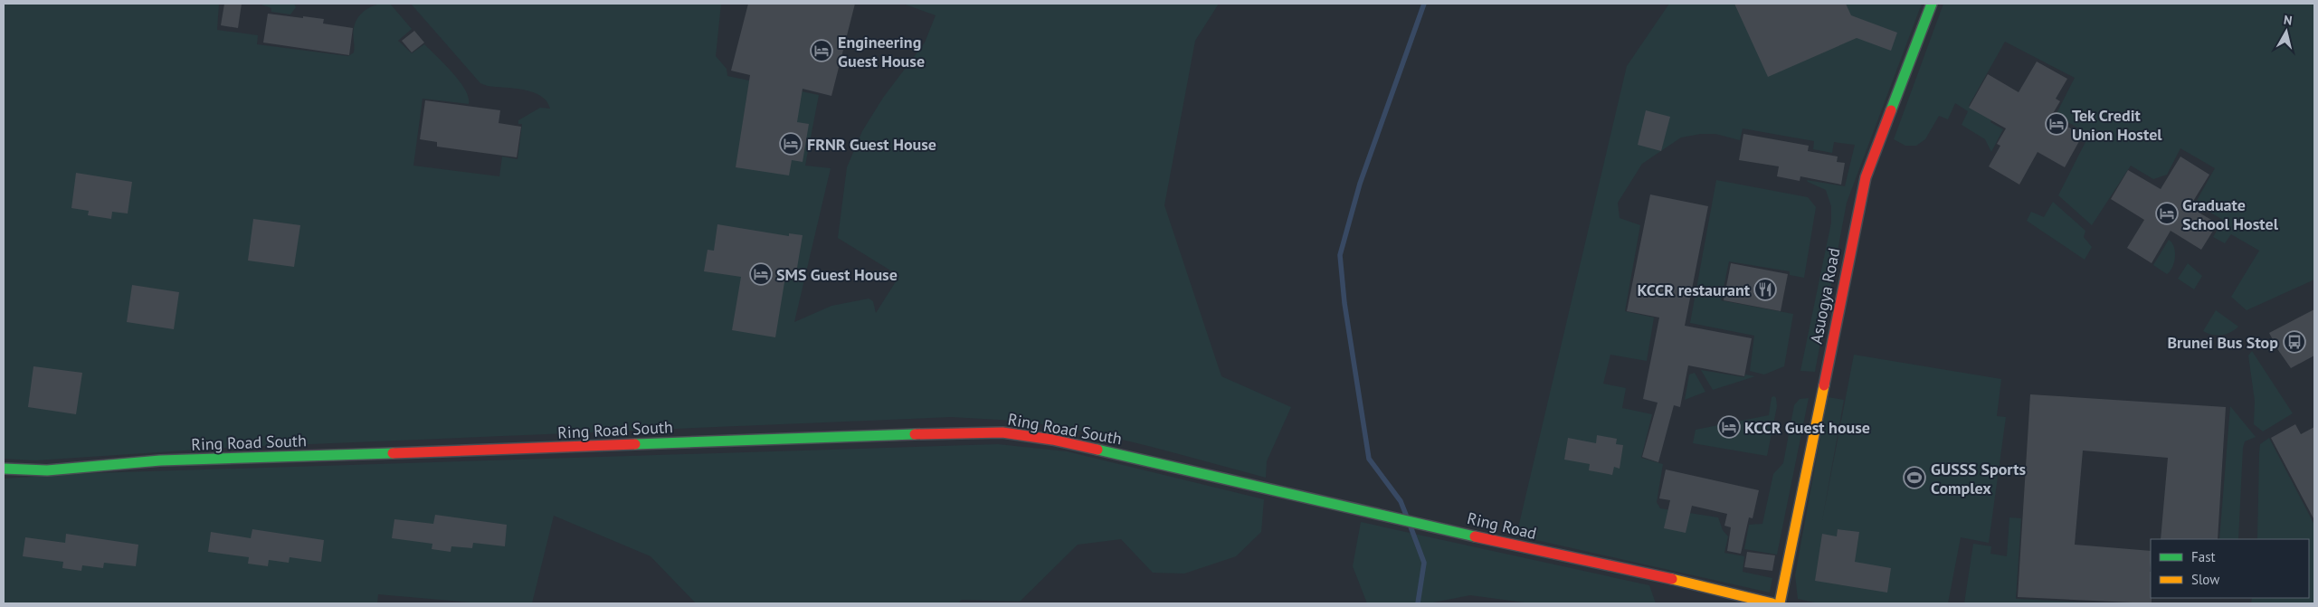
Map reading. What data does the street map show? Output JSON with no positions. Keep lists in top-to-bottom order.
{
  "streets": {
    "street": ["Asuogya Road", "Ring Road South", "Ring Road"]
  },
  "crossings": [
    ["Ring Road South", "Ring Road"]
  ],
  "places": {
    "hotel": [
      "Engineering Guest House",
      "Tek Credit Union Hostel",
      "FRNR Guest House",
      "Graduate School Hostel",
      "SMS Guest House",
      "KCCR Guest house"
    ],
    "restaurant": ["KCCR restaurant"],
    "bus stop": ["Brunei Bus Stop"],
    "sports": ["GUSSS Sports Complex"]
  },
  "legend": ["Fast", "Slow"],
  "north": "top"
}
